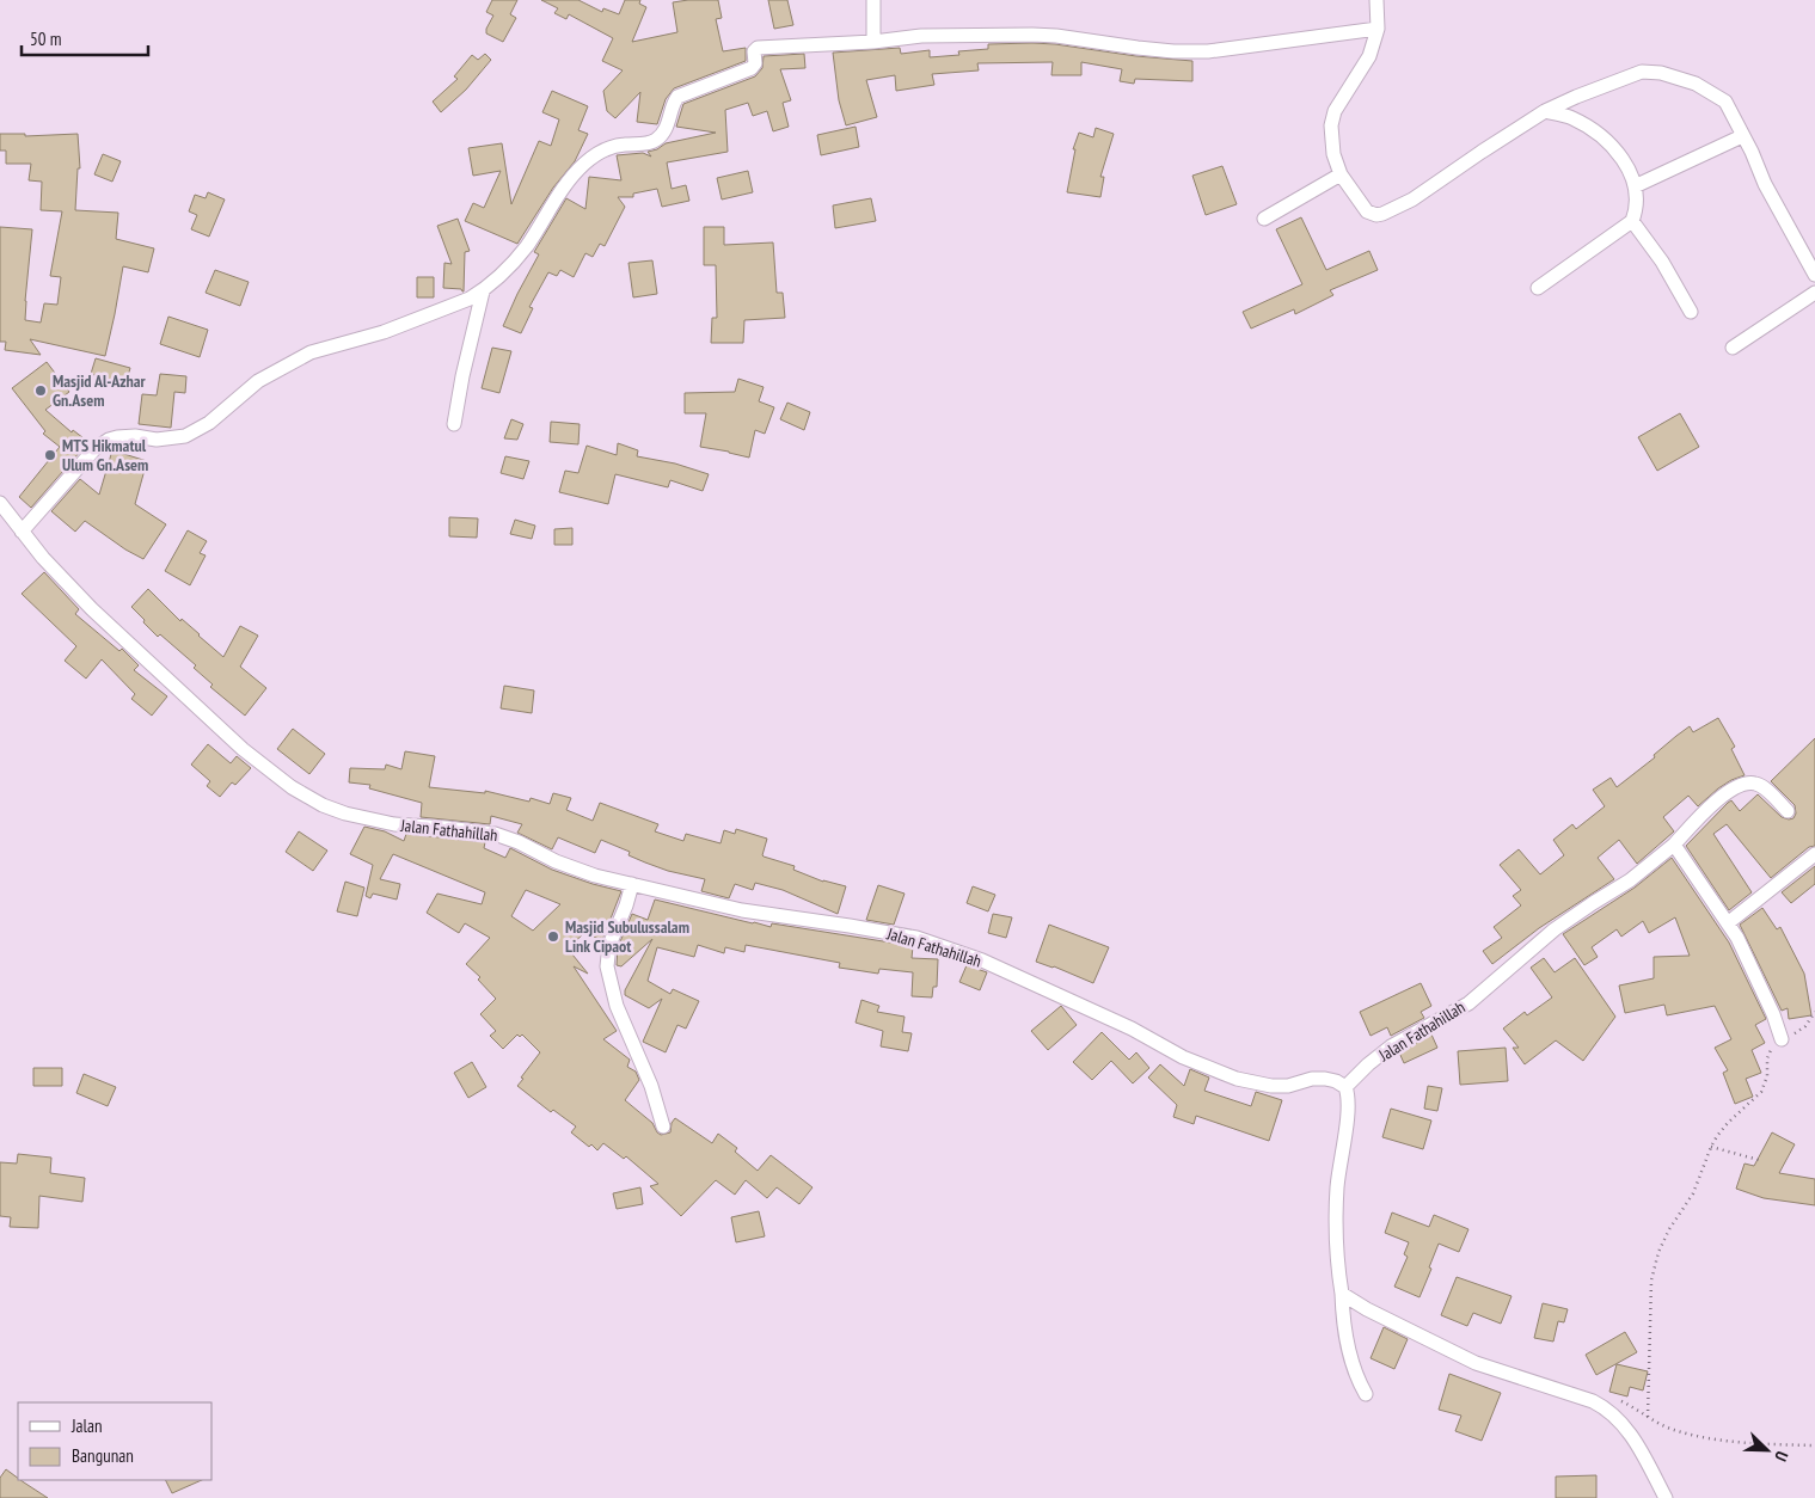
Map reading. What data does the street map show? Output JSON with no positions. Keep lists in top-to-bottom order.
{
  "streets": {
    "street": ["Jalan Fathahillah"]
  },
  "places": ["Masjid Al-Azhar Gn.Asem", "MTS Hikmatul Ulum Gn.Asem", "Masjid Subulussalam Link Cipaot"],
  "legend": ["Jalan", "Bangunan"],
  "scale_bar": "50 m",
  "north": "bottom right"
}
